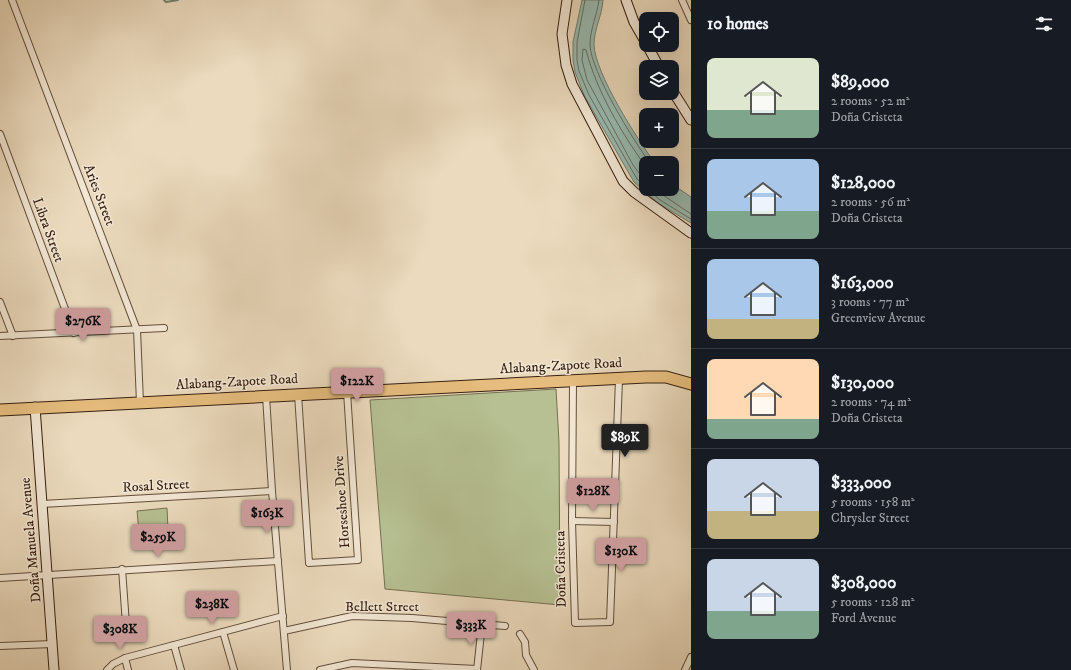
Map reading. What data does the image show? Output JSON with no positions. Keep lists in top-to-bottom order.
{
  "streets": {
    "highway": ["Alabang-Zapote Road"],
    "main road": ["Doña Manuela Avenue"],
    "street": [
      "Aries Street",
      "Libra Street",
      "Rosal Street",
      "Horseshoe Drive",
      "Doña Cristeta",
      "Bellett Street"
    ]
  },
  "crossings": [
    ["Aries Street", "Alabang-Zapote Road"],
    ["Alabang-Zapote Road", "Horseshoe Drive"],
    ["Alabang-Zapote Road", "Doña Manuela Avenue"],
    ["Alabang-Zapote Road", "Doña Cristeta"],
    ["Rosal Street", "Doña Manuela Avenue"]
  ],
  "page": {
    "heading": "10 homes",
    "map_buttons": ["+", "−"],
    "list": [
      {
        "name": "$89,000",
        "note": "2 rooms · 52 m² · Doña Cristeta"
      },
      {
        "name": "$128,000",
        "note": "2 rooms · 56 m² · Doña Cristeta"
      },
      {
        "name": "$163,000",
        "note": "3 rooms · 77 m² · Greenview Avenue"
      },
      {
        "name": "$130,000",
        "note": "2 rooms · 74 m² · Doña Cristeta"
      },
      {
        "name": "$333,000",
        "note": "5 rooms · 158 m² · Chrysler Street"
      },
      {
        "name": "$308,000",
        "note": "5 rooms · 128 m² · Ford Avenue"
      }
    ],
    "price": [
      "$276K",
      "$122K",
      "$89K",
      "$128K",
      "$163K",
      "$259K",
      "$130K",
      "$238K",
      "$333K",
      "$308K"
    ]
  }
}
